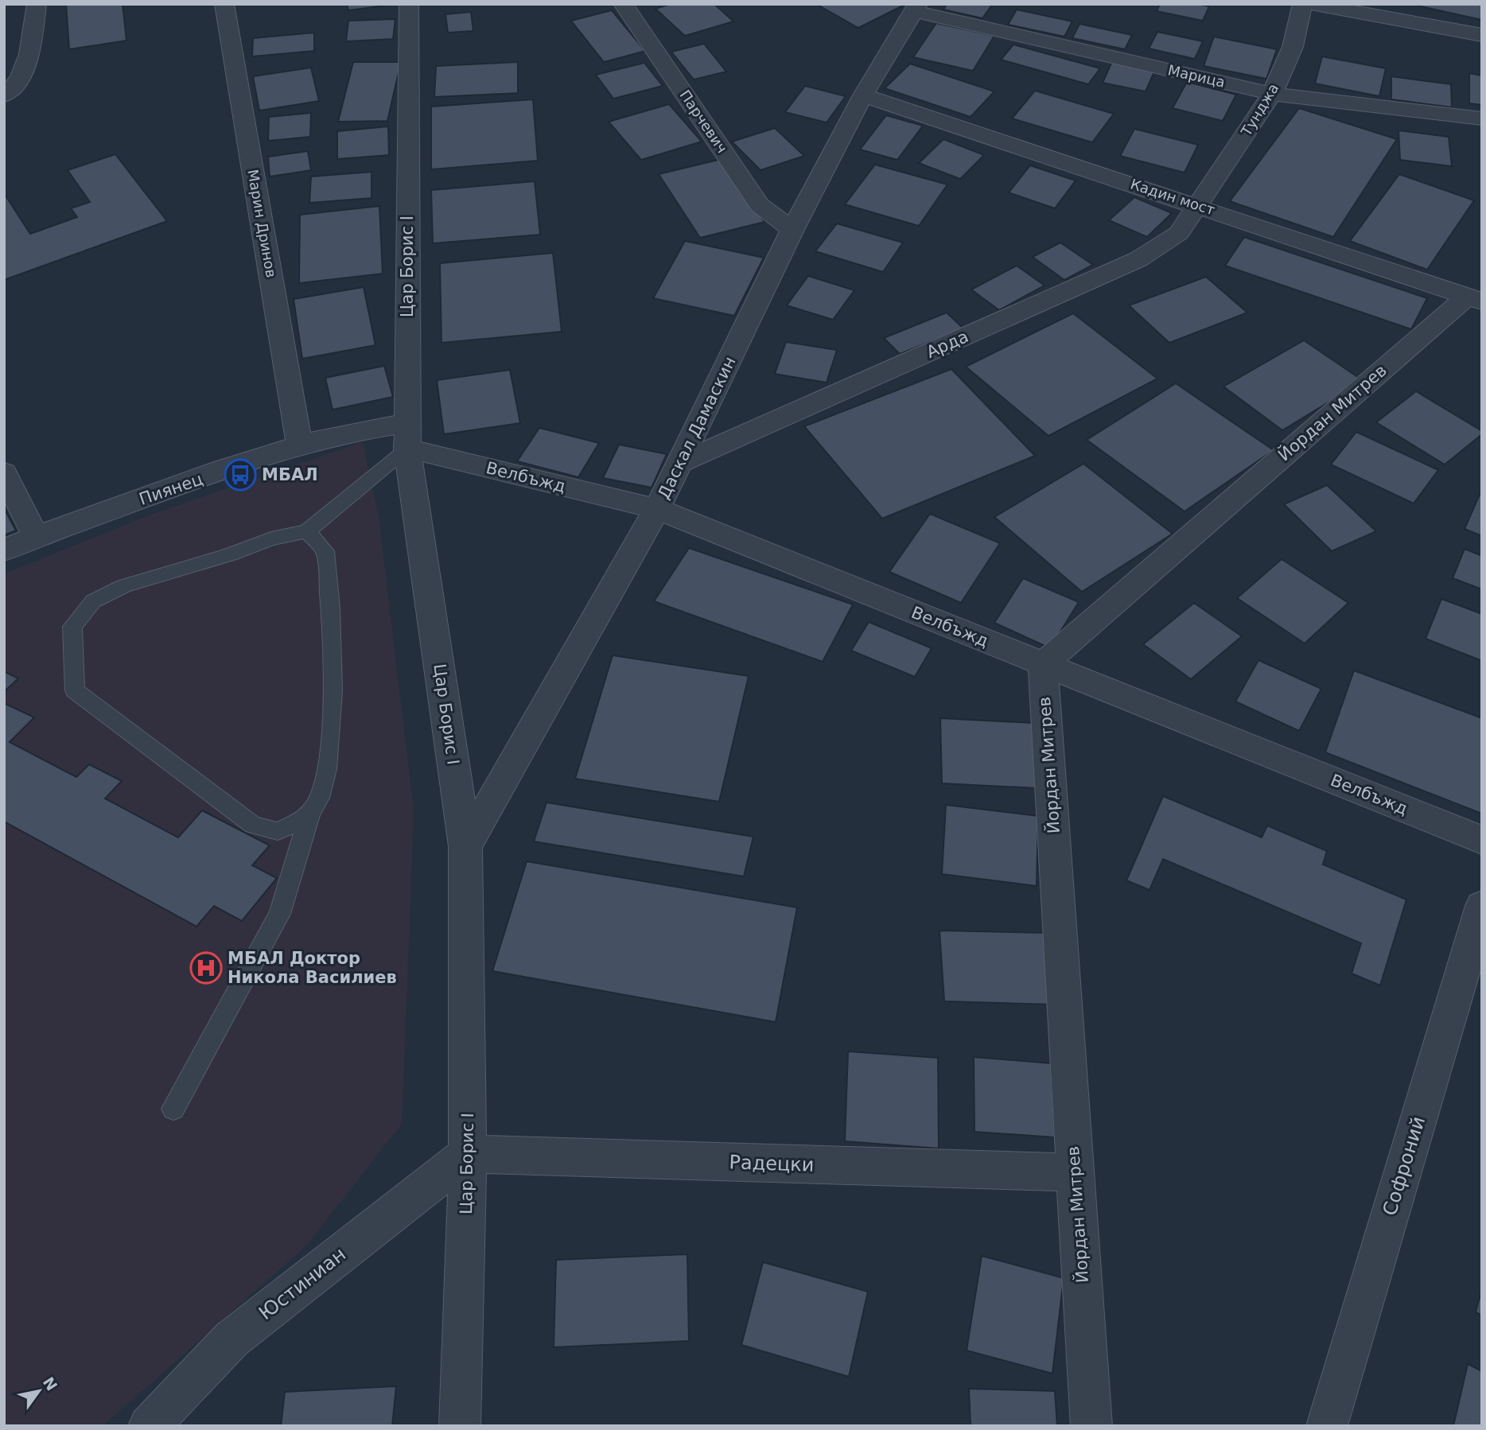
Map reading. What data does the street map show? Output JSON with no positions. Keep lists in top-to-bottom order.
{
  "streets": {
    "street": [
      "Марица",
      "Тунджа",
      "Парчевич",
      "Кадин мост",
      "Марин Дринов",
      "Цар Борис I",
      "Арда",
      "Йордан Митрев",
      "Даскал Дамаскин",
      "Велбъжд",
      "Пиянец",
      "Радецки",
      "Софроний",
      "Юстиниан"
    ]
  },
  "crossings": [
    ["Марица", "Тунджа"],
    ["Марица", "Даскал Дамаскин"],
    ["Тунджа", "Кадин мост"],
    ["Тунджа", "Арда"],
    ["Парчевич", "Даскал Дамаскин"],
    ["Кадин мост", "Арда"],
    ["Кадин мост", "Йордан Митрев"],
    ["Кадин мост", "Даскал Дамаскин"],
    ["Марин Дринов", "Пиянец"],
    ["Цар Борис I", "Даскал Дамаскин"],
    ["Цар Борис I", "Велбъжд"],
    ["Цар Борис I", "Пиянец"],
    ["Цар Борис I", "Радецки"],
    ["Цар Борис I", "Юстиниан"],
    ["Арда", "Даскал Дамаскин"],
    ["Йордан Митрев", "Велбъжд"],
    ["Йордан Митрев", "Радецки"],
    ["Даскал Дамаскин", "Велбъжд"],
    ["Велбъжд", "Пиянец"],
    ["Радецки", "Юстиниан"]
  ],
  "places": {
    "bus stop": ["МБАЛ"],
    "hospital": ["МБАЛ Доктор Никола Василиев"]
  },
  "north": "top right"
}
